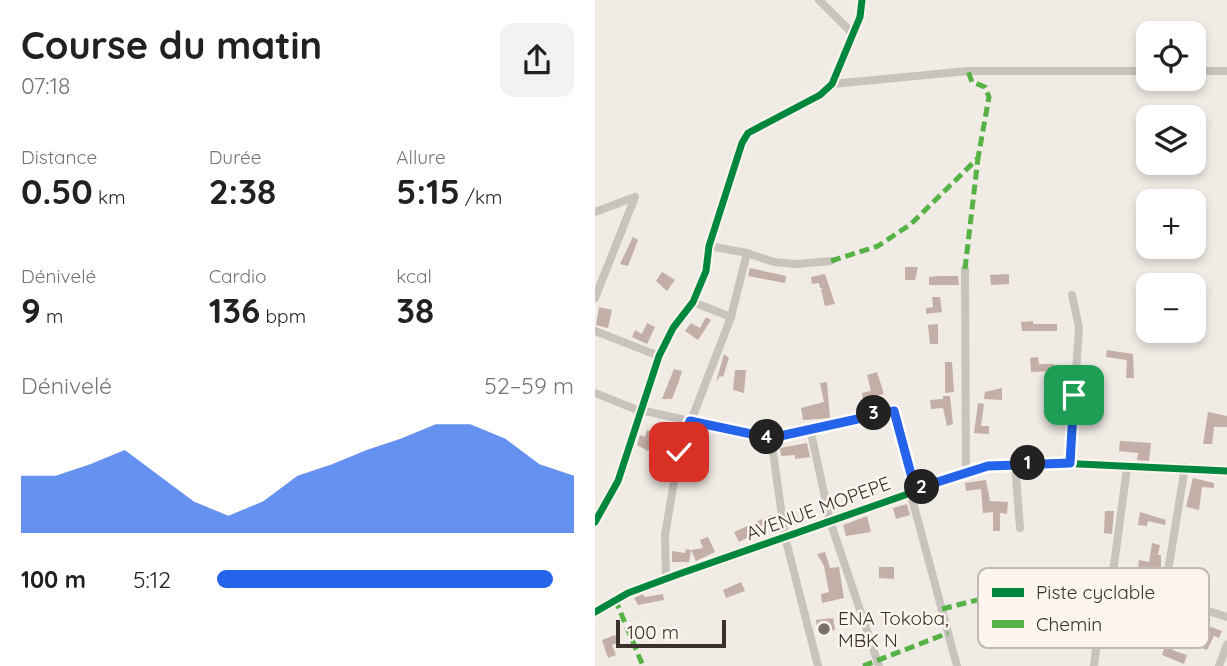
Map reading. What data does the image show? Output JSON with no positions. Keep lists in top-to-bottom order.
{
  "streets": {
    "street": ["AVENUE MOPEPE"]
  },
  "places": ["ENA Tokoba, MBK N"],
  "legend": ["Piste cyclable", "Chemin"],
  "scale_bar": "100 m",
  "page": {
    "heading": ["Course du matin", "07:18"],
    "map_buttons": ["+", "−"],
    "stats": [
      ["Distance", "0.50 km"],
      ["Durée", "2:38"],
      ["Allure", "5:15 /km"],
      ["Dénivelé", "9 m"],
      ["Cardio", "136 bpm"],
      ["kcal", "38"]
    ],
    "chart": ["Dénivelé", "52–59 m"],
    "pins": [
      "3",
      "4",
      "1",
      "2"
    ],
    "list": [
      {
        "name": "100 m",
        "note": "5:12"
      }
    ],
    "scale": "100 m"
  }
}
